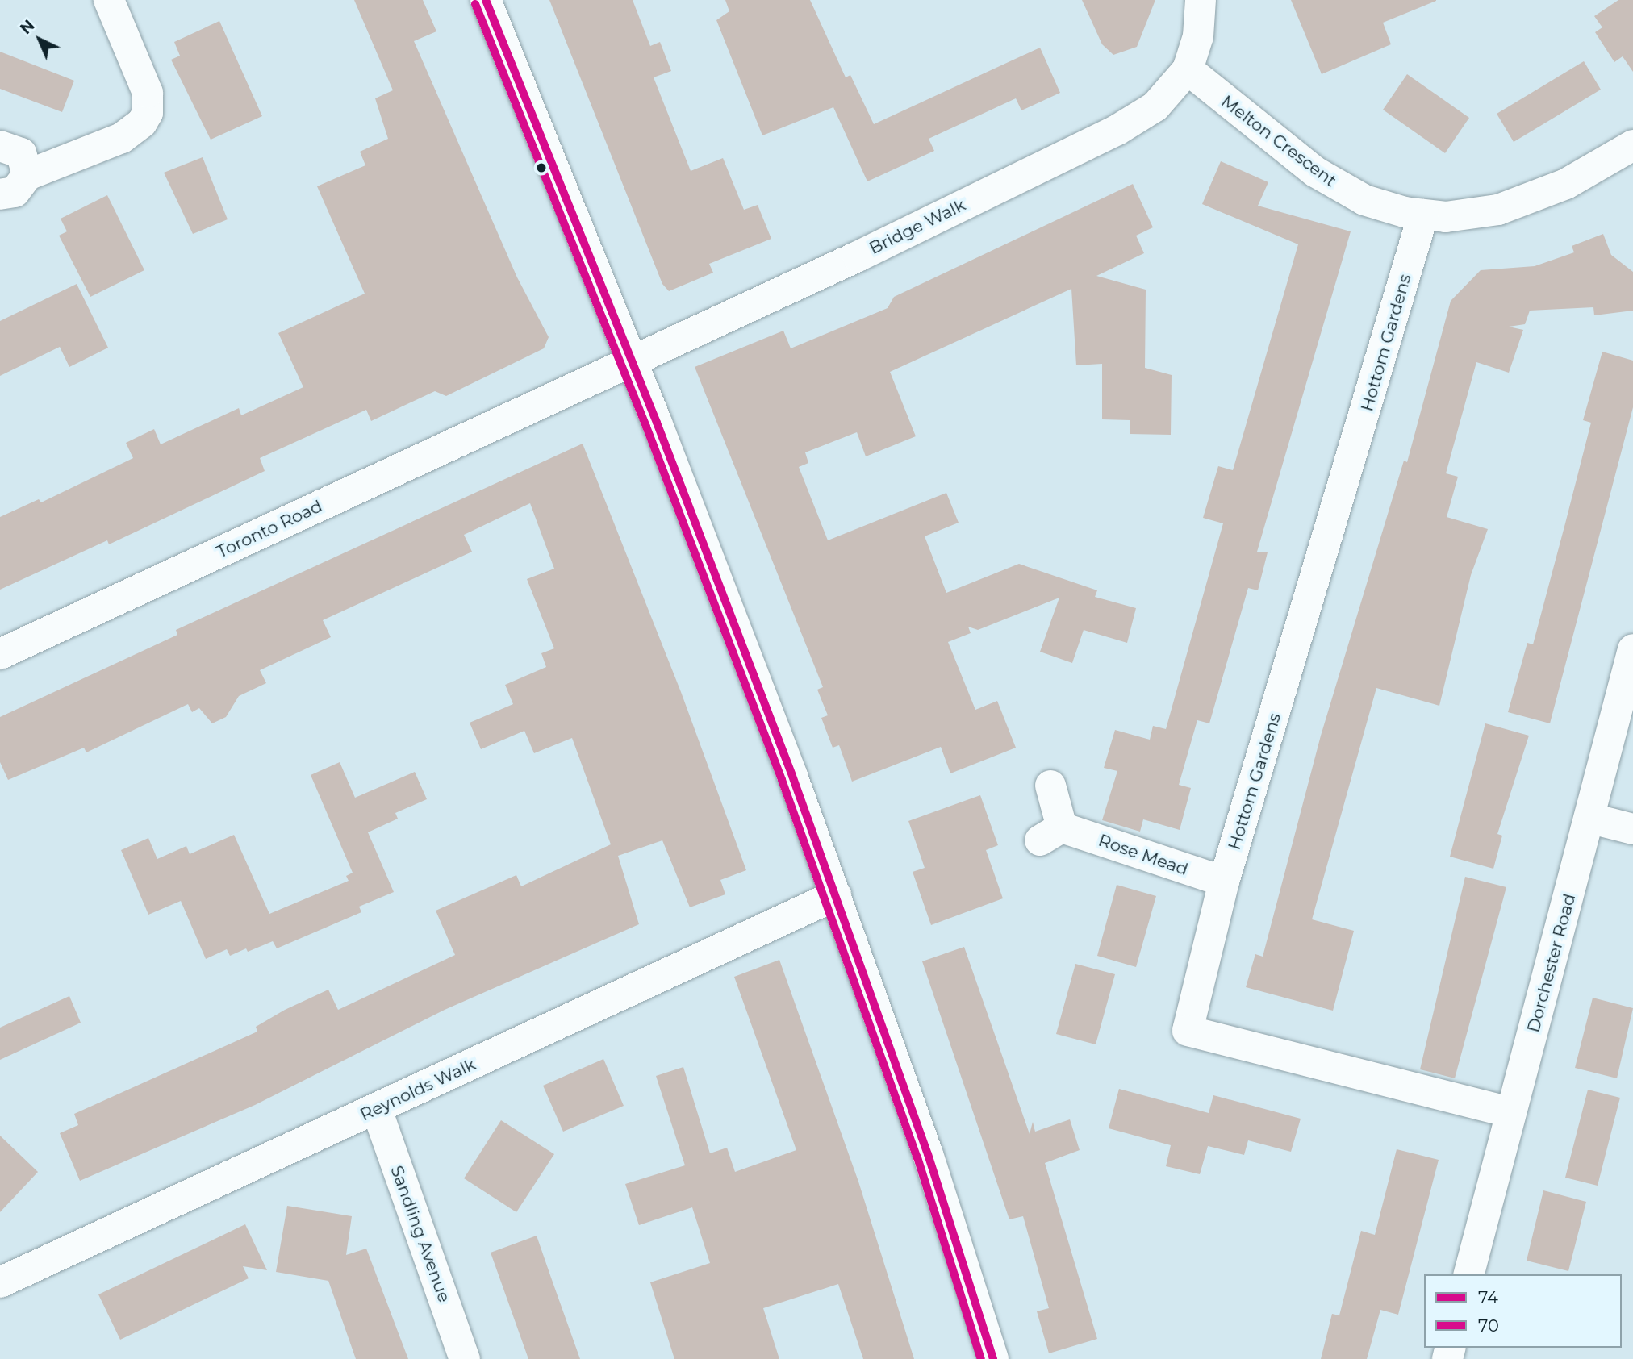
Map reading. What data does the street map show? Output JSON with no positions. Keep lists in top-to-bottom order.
{
  "streets": {
    "street": [
      "Melton Crescent",
      "Bridge Walk",
      "Hottom Gardens",
      "Toronto Road",
      "Rose Mead",
      "Dorchester Road",
      "Reynolds Walk",
      "Sandling Avenue"
    ]
  },
  "crossings": [
    ["Melton Crescent", "Bridge Walk"],
    ["Melton Crescent", "Hottom Gardens"],
    ["Bridge Walk", "Toronto Road"],
    ["Hottom Gardens", "Rose Mead"],
    ["Hottom Gardens", "Dorchester Road"],
    ["Reynolds Walk", "Sandling Avenue"]
  ],
  "lines": ["transit line 74", "transit line 70"],
  "legend": ["74", "70"],
  "north": "top left"
}
